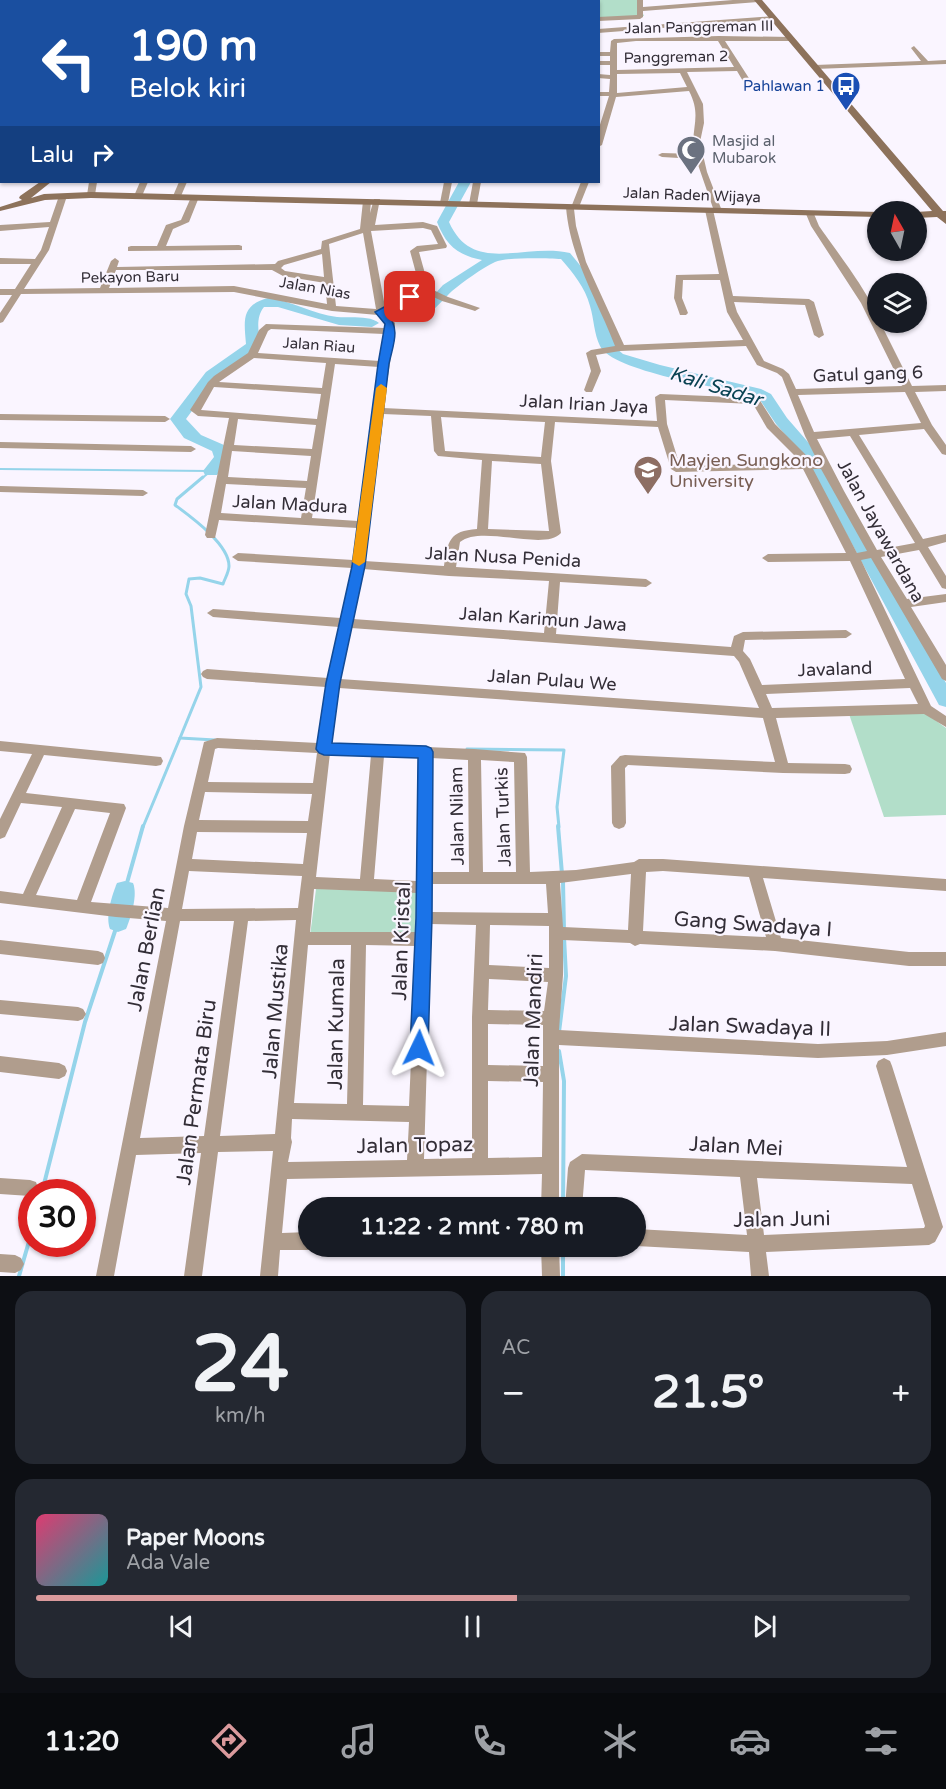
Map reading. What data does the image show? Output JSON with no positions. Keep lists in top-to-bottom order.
{
  "streets": {
    "main road": ["Jalan Raden Wijaya"],
    "street": [
      "Jalan Panggreman III",
      "Panggreman 2",
      "Pekayon Baru",
      "Jalan Nias",
      "Jalan Riau",
      "Gatul gang 6",
      "Jalan Irian Jaya",
      "Jalan Madura",
      "Jalan Jayawardana",
      "Jalan Nusa Penida",
      "Jalan Karimun Jawa",
      "Javaland",
      "Jalan Pulau We",
      "Jalan Nilam",
      "Jalan Turkis",
      "Gang Swadaya I",
      "Jalan Kristal",
      "Jalan Berlian",
      "Jalan Mustika",
      "Jalan Mandiri",
      "Jalan Kumala",
      "Jalan Swadaya II",
      "Jalan Permata Biru",
      "Jalan Topaz",
      "Jalan Mei",
      "Jalan Juni"
    ]
  },
  "crossings": [
    ["Panggreman 2", "Jalan Jayawardana"],
    ["Jalan Raden Wijaya", "Jalan Jayawardana"],
    ["Jalan Raden Wijaya", "Jalan Mustika"],
    ["Pekayon Baru", "Jalan Nias"],
    ["Jalan Nias", "Jalan Mustika"],
    ["Jalan Riau", "Jalan Mustika"],
    ["Gatul gang 6", "Jalan Jayawardana"],
    ["Jalan Irian Jaya", "Jalan Jayawardana"],
    ["Jalan Irian Jaya", "Jalan Mustika"],
    ["Jalan Madura", "Jalan Mustika"],
    ["Jalan Nusa Penida", "Jalan Mustika"],
    ["Jalan Karimun Jawa", "Jalan Mustika"],
    ["Jalan Pulau We", "Jalan Mustika"],
    ["Jalan Nilam", "Jalan Turkis"],
    ["Gang Swadaya I", "Jalan Kristal"],
    ["Gang Swadaya I", "Jalan Mandiri"],
    ["Jalan Kristal", "Jalan Topaz"],
    ["Jalan Berlian", "Jalan Mustika"],
    ["Jalan Mustika", "Jalan Topaz"],
    ["Jalan Mandiri", "Jalan Swadaya II"],
    ["Jalan Mandiri", "Jalan Topaz"],
    ["Jalan Mei", "Jalan Juni"]
  ],
  "water": ["Kali Sadar"],
  "places": {
    "bus stop": ["Pahlawan 1"],
    "mosque": ["Masjid al Mubarok"],
    "school or university": ["Mayjen Sungkono University"]
  },
  "north": "top",
  "page": {
    "turn": ["190 m", "Belok kiri"],
    "then": "Lalu",
    "limit": "30",
    "trip": "11:22 · 2 mnt · 780 m",
    "tile": [
      ["24", "km/h"],
      "AC"
    ],
    "heat": ["−", "21.5°", "+"],
    "song": ["Paper Moons", "Ada Vale"],
    "tabs": "11:20"
  }
}
